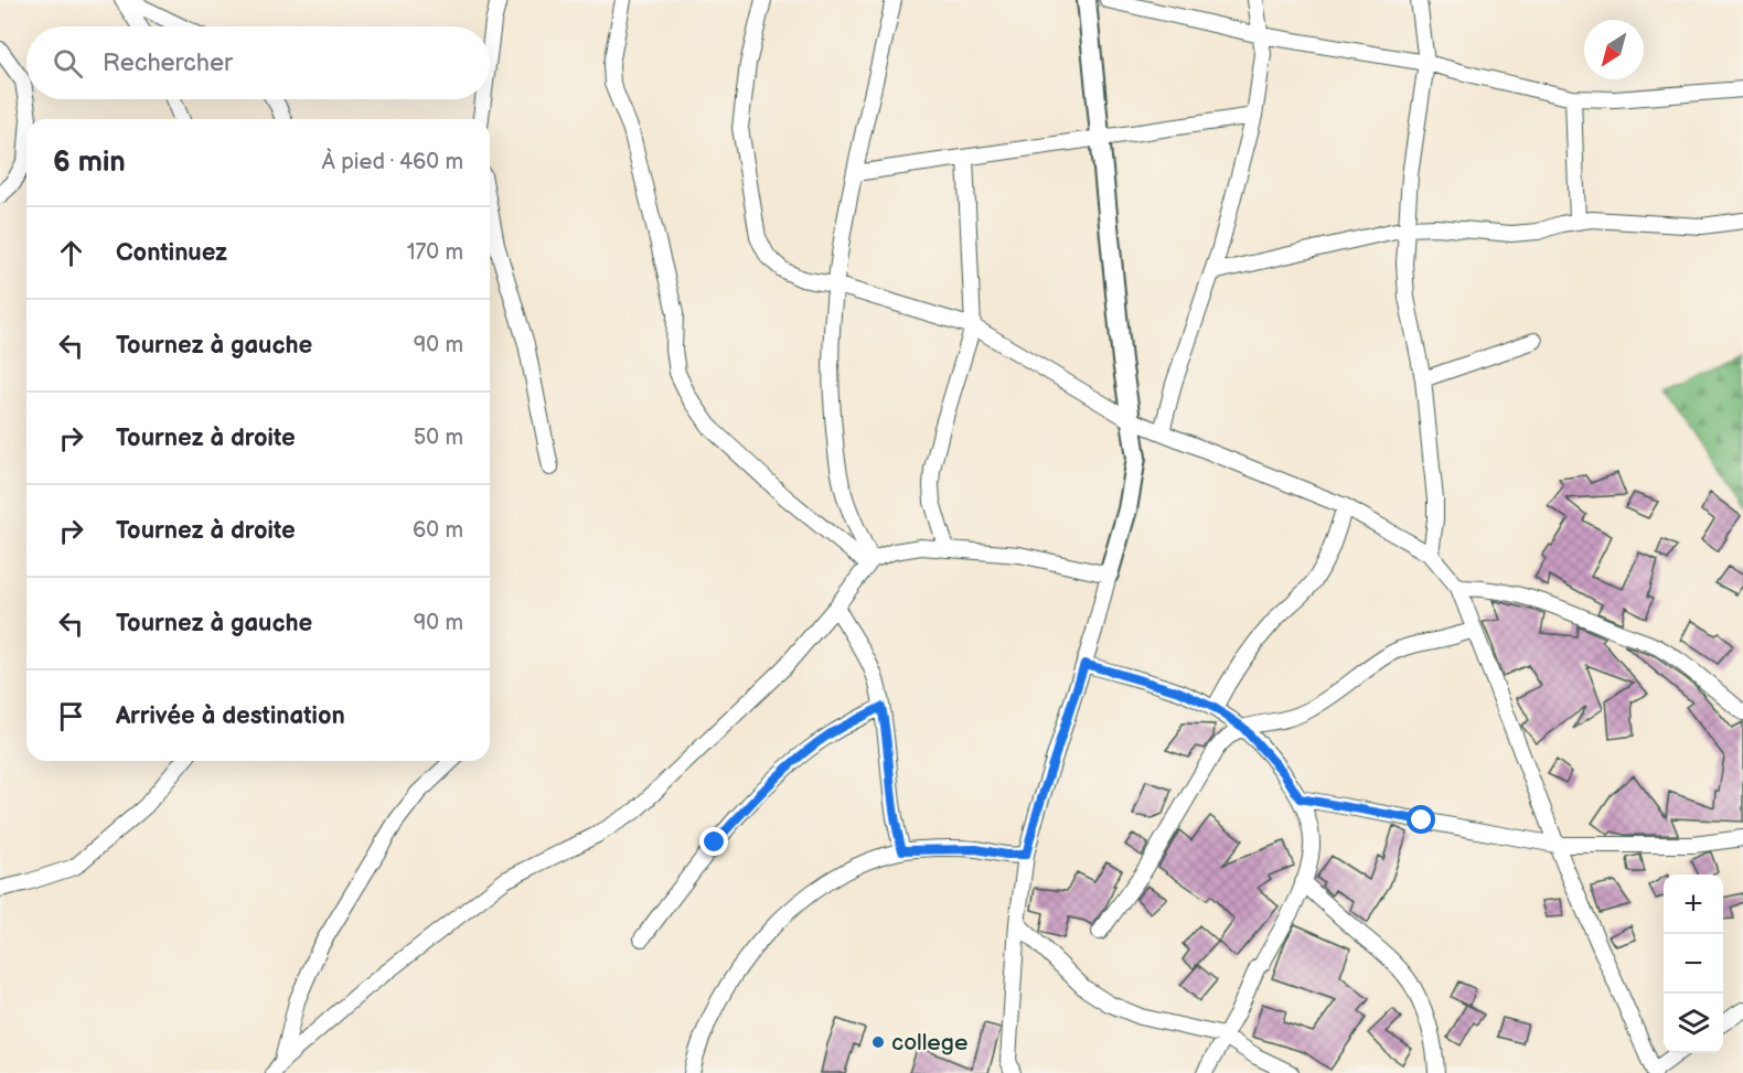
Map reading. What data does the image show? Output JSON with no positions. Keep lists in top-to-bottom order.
{
  "places": ["college"],
  "north": "bottom left",
  "page": {
    "search": "Rechercher",
    "heading": ["6 min", "À pied · 460 m"],
    "list": [
      ["Continuez", "170 m"],
      ["Tournez à gauche", "90 m"],
      ["Tournez à droite", "50 m"],
      ["Tournez à droite", "60 m"],
      ["Tournez à gauche", "90 m"],
      "Arrivée à destination"
    ],
    "map_buttons": ["+", "−"]
  }
}
